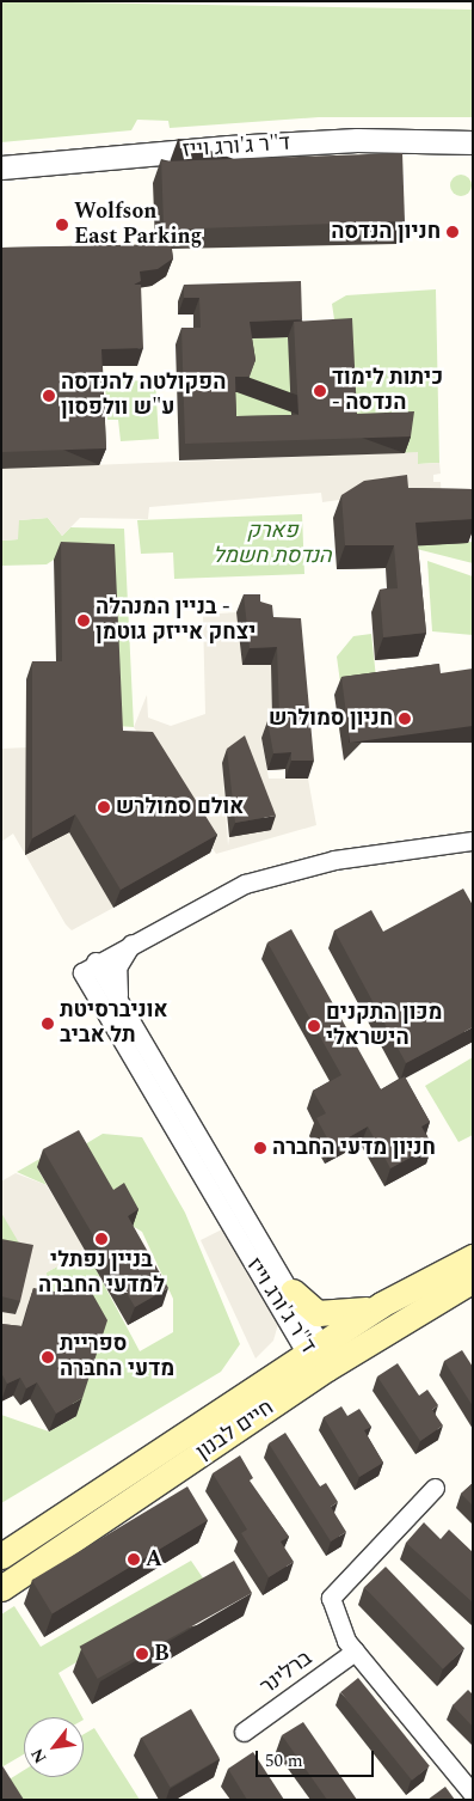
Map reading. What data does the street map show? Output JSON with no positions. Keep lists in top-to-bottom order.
{
  "streets": {
    "main road": ["חיים לבנון"],
    "street": ["ד\"ר ג'ורג וייז", "ברלינר"]
  },
  "crossings": [
    ["ד\"ר ג'ורג וייז", "חיים לבנון"]
  ],
  "parks": ["פארק הנדסת חשמל"],
  "places": [
    "Wolfson East Parking",
    "חניון הנדסה",
    "כיתות לימוד - הנדסה",
    "הפקולטה להנדסה ע\"ש וולפסון",
    "בניין המנהלה - יצחק אייזק גוטמן",
    "חניון סמולרש",
    "אולם סמולרש",
    "אוניברסיטת תל אביב",
    "מכון התקנים הישראלי",
    "חניון מדעי החברה",
    "בניין נפתלי למדעי החברה",
    "ספריית מדעי החברה",
    "A",
    "B"
  ],
  "scale_bar": "50 m",
  "north": "bottom left"
}
